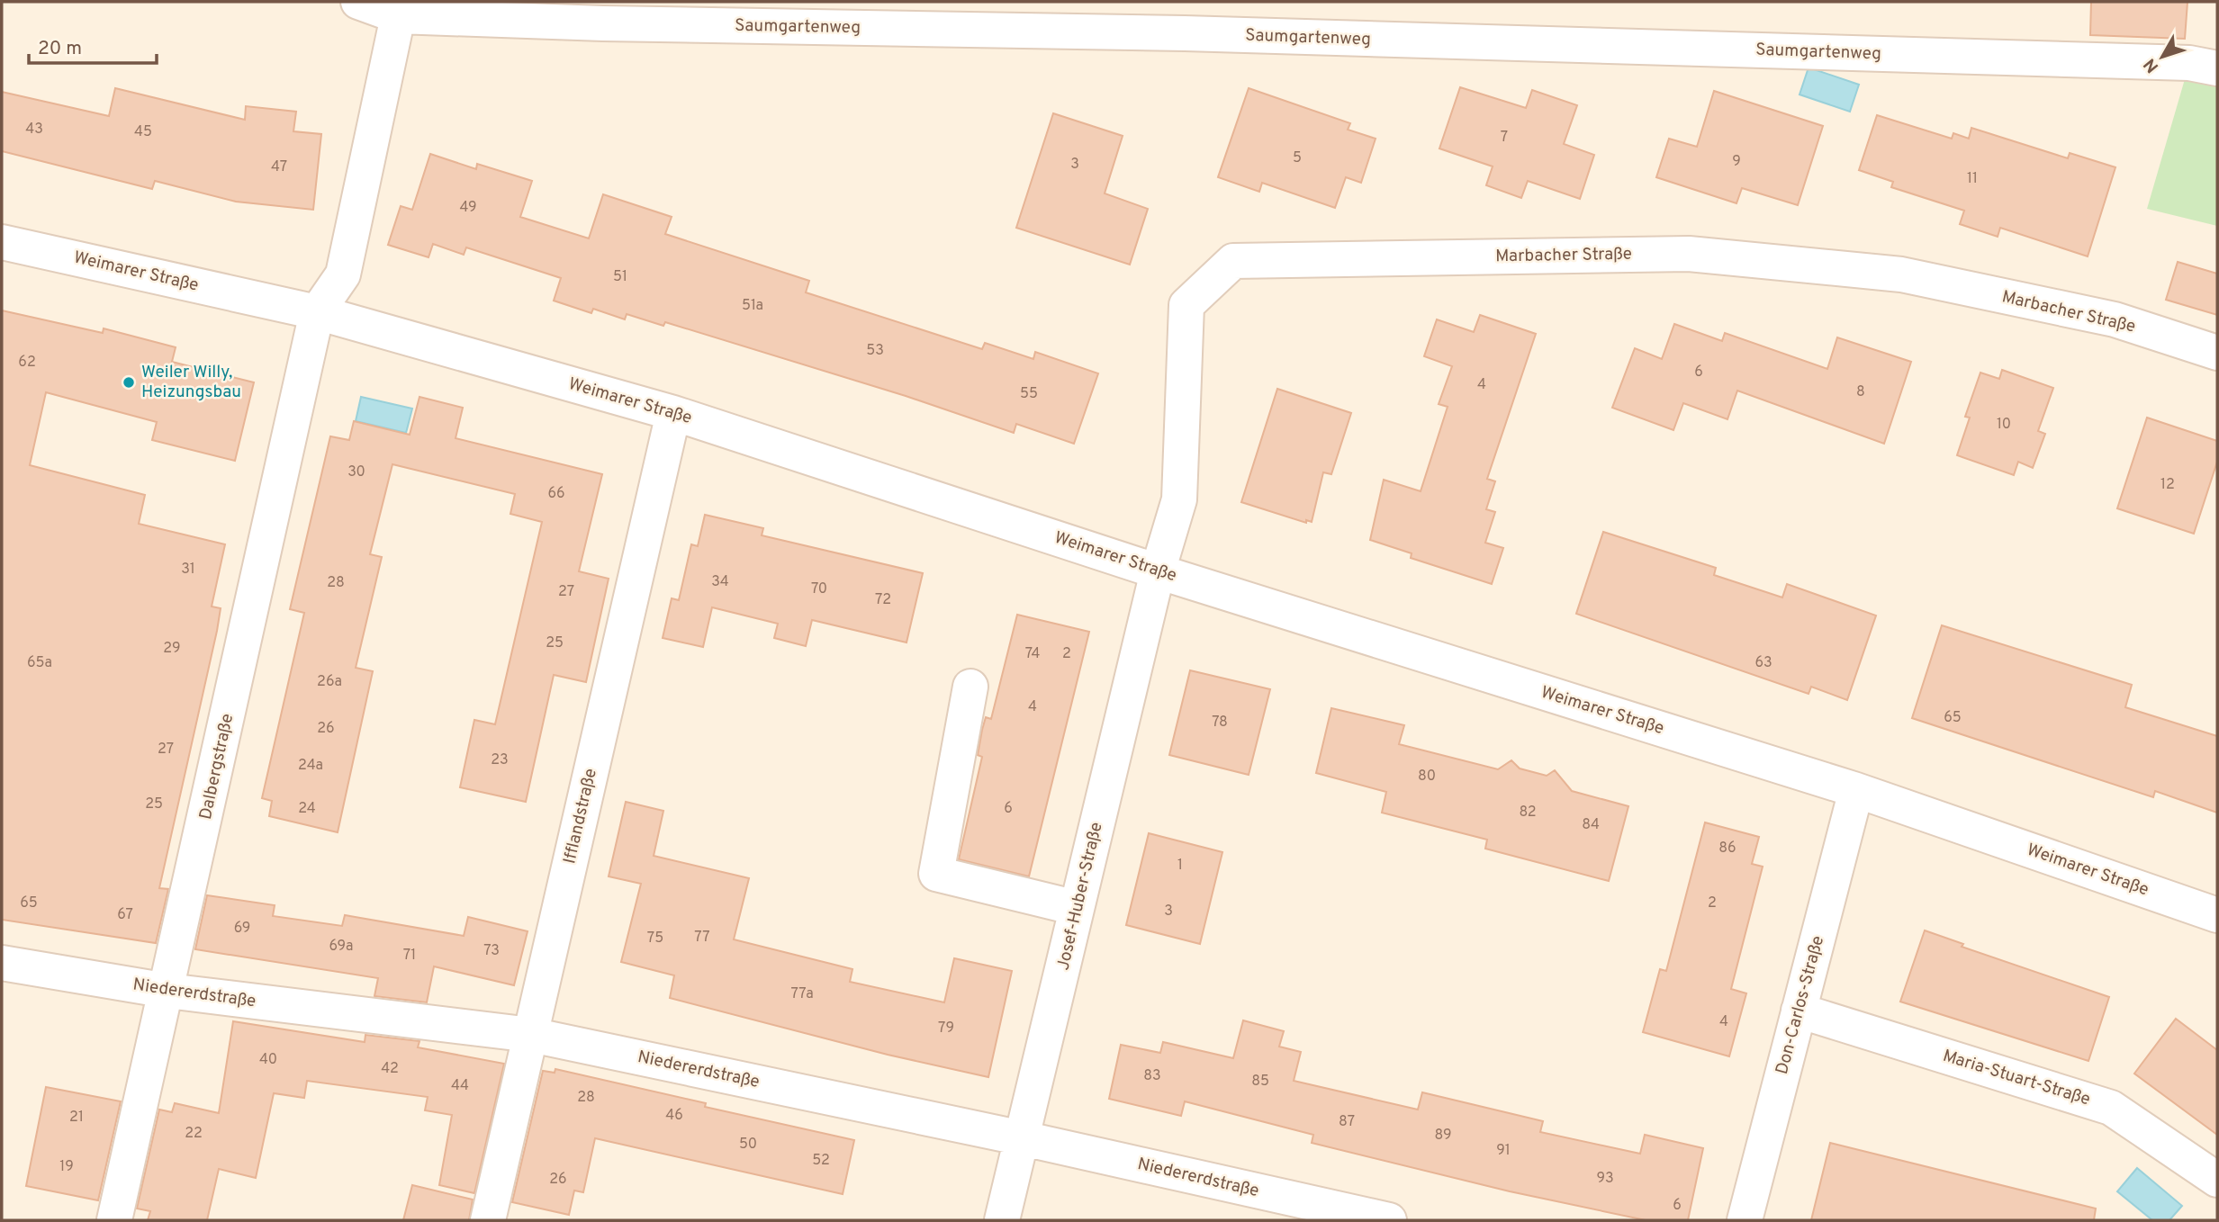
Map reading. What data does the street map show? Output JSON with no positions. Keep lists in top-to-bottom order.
{
  "streets": {
    "street": [
      "Saumgartenweg",
      "Marbacher Straße",
      "Weimarer Straße",
      "Dalbergstraße",
      "Ifflandstraße",
      "Josef-Huber-Straße",
      "Niedererdstraße",
      "Don-Carlos-Straße",
      "Maria-Stuart-Straße"
    ]
  },
  "crossings": [
    ["Marbacher Straße", "Weimarer Straße"],
    ["Marbacher Straße", "Josef-Huber-Straße"],
    ["Weimarer Straße", "Dalbergstraße"],
    ["Weimarer Straße", "Ifflandstraße"],
    ["Weimarer Straße", "Josef-Huber-Straße"],
    ["Weimarer Straße", "Don-Carlos-Straße"],
    ["Dalbergstraße", "Niedererdstraße"],
    ["Ifflandstraße", "Niedererdstraße"],
    ["Josef-Huber-Straße", "Niedererdstraße"],
    ["Don-Carlos-Straße", "Maria-Stuart-Straße"]
  ],
  "places": ["Weiler Willy, Heizungsbau"],
  "house_numbers": [
    "43",
    "45",
    "7",
    "5",
    "9",
    "3",
    "47",
    "11",
    "49",
    "51",
    "51a",
    "53",
    "62",
    "6",
    "4",
    "8",
    "55",
    "10",
    "30",
    "12",
    "66",
    "31",
    "34",
    "28",
    "70",
    "27",
    "72",
    "25",
    "29",
    "74",
    "2",
    "65a",
    "63",
    "26a",
    "4",
    "65",
    "78",
    "26",
    "27",
    "23",
    "24a",
    "80",
    "25",
    "24",
    "6",
    "82",
    "84",
    "86",
    "1",
    "65",
    "2",
    "3",
    "67",
    "69",
    "77",
    "75",
    "69a",
    "73",
    "71",
    "77a",
    "4",
    "79",
    "40",
    "42",
    "83",
    "85",
    "44",
    "28",
    "46",
    "21",
    "87",
    "22",
    "89",
    "50",
    "91",
    "52",
    "19",
    "93",
    "26",
    "6"
  ],
  "scale_bar": "20 m",
  "north": "bottom left"
}
